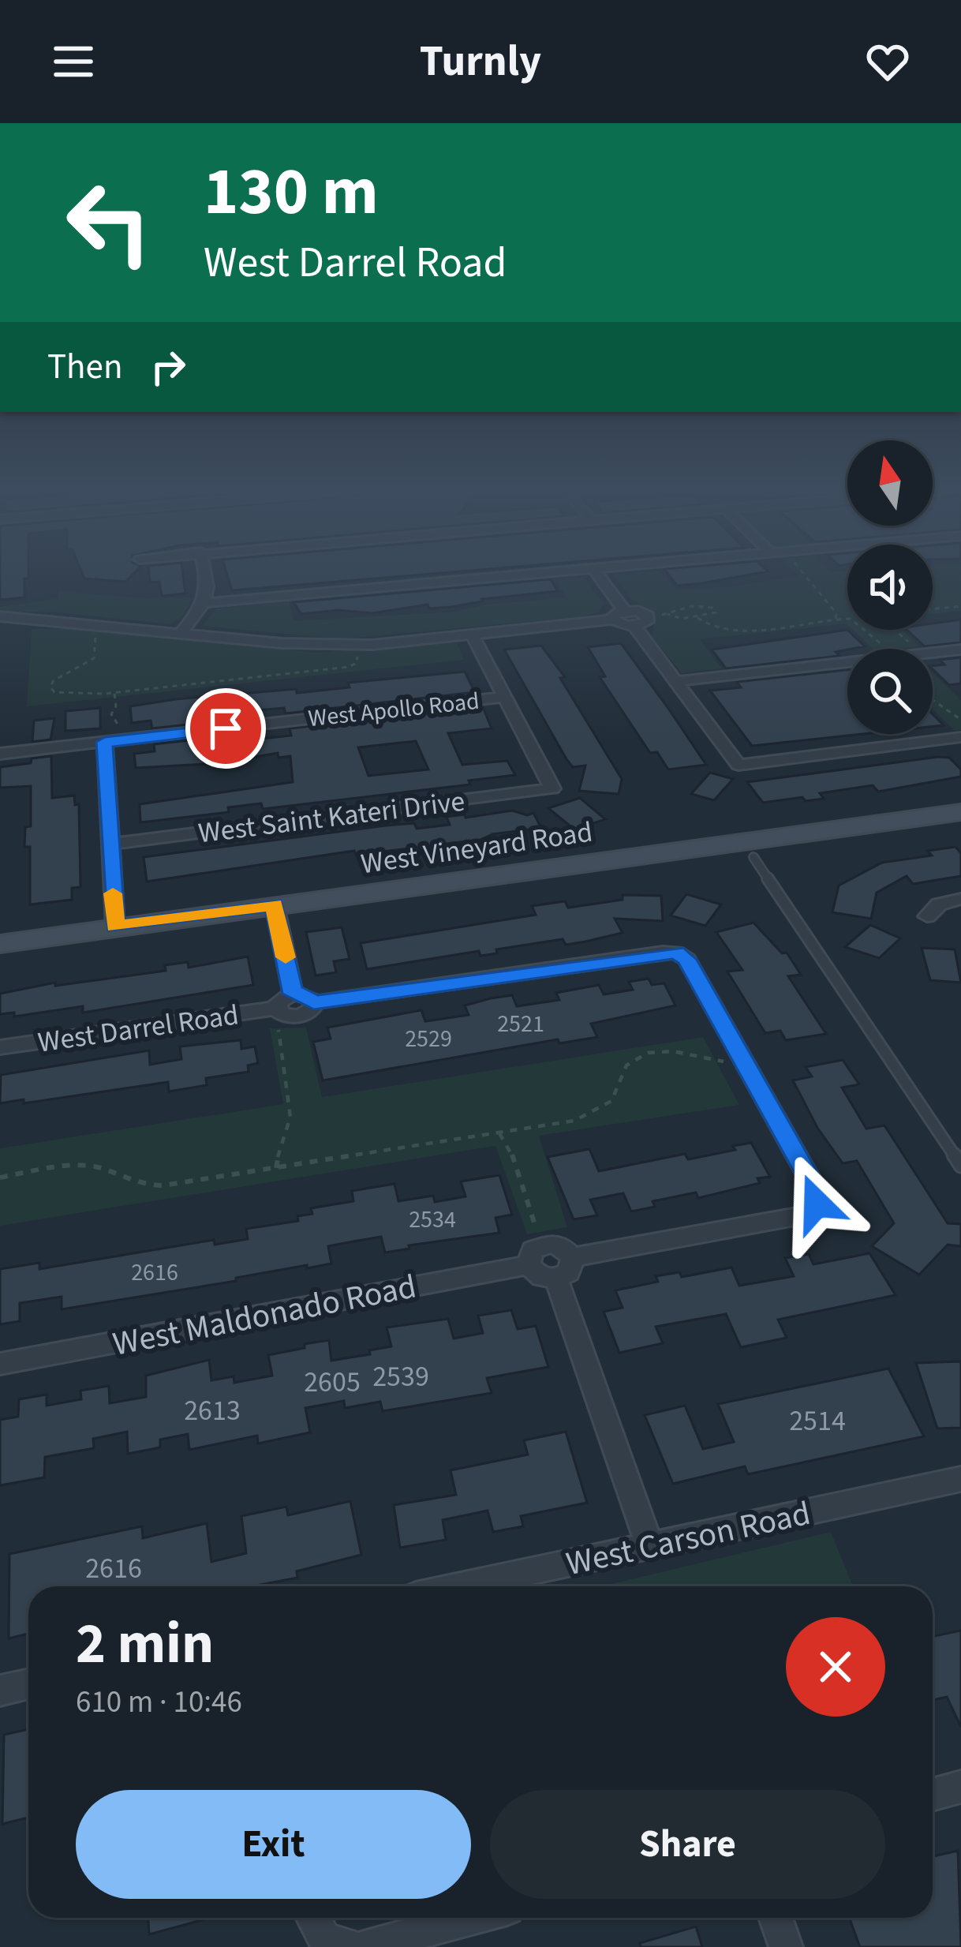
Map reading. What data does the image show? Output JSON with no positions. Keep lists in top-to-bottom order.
{
  "streets": {
    "street": [
      "West Apollo Road",
      "West Saint Kateri Drive",
      "West Vineyard Road",
      "West Darrel Road",
      "West Maldonado Road",
      "West Carson Road"
    ]
  },
  "crossings": [
    ["West Apollo Road", "West Saint Kateri Drive"]
  ],
  "house_numbers": [
    "2521",
    "2529",
    "2534",
    "2616",
    "2539",
    "2605",
    "2613",
    "2514",
    "2616"
  ],
  "north": "top",
  "page": {
    "header": "Turnly",
    "turn": ["130 m", "West Darrel Road"],
    "then": "Then",
    "heading": ["2 min", "610 m · 10:46"],
    "buttons": ["Exit", "Share"]
  }
}
